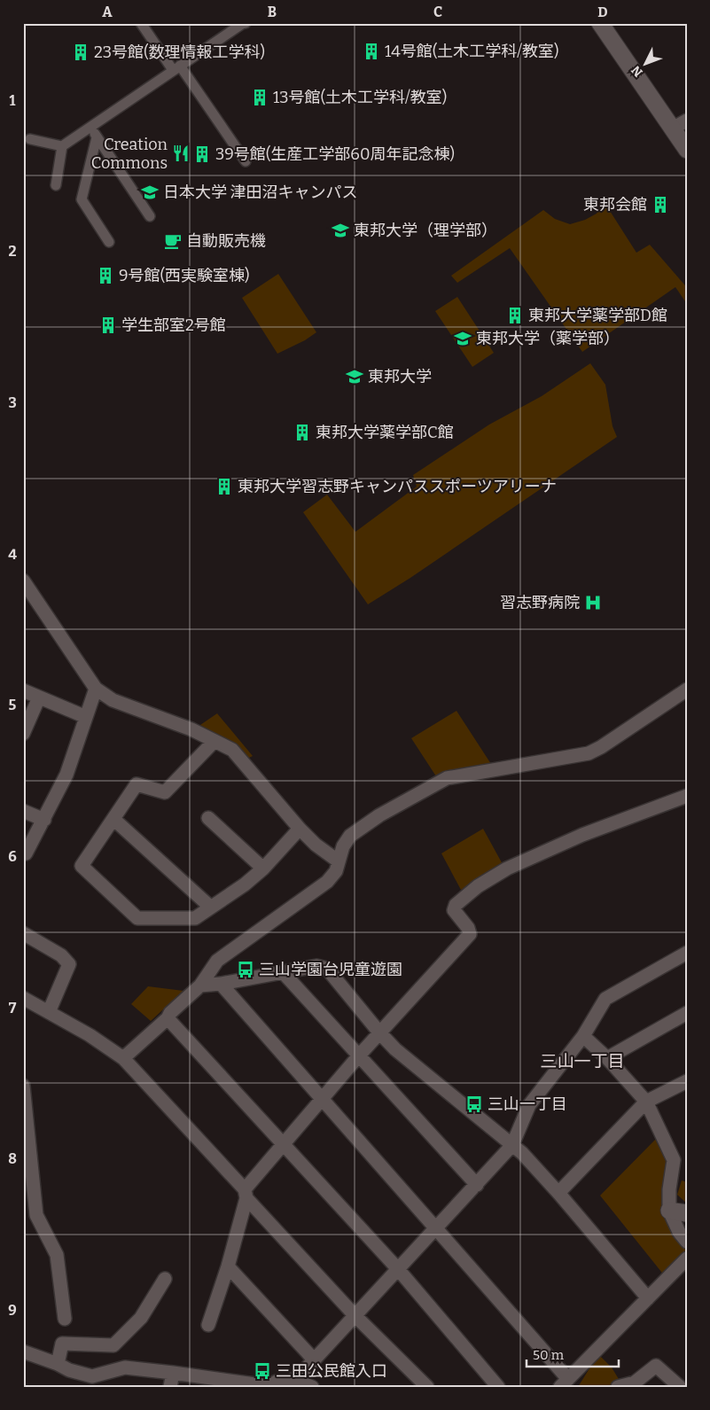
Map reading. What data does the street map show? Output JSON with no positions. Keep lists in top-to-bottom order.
{
  "districts": ["三山一丁目"],
  "places": {
    "building": [
      "14号館(土木工学科/教室)",
      "23号館(数理情報工学科)",
      "13号館(土木工学科/教室)",
      "39号館(生産工学部60周年記念棟)",
      "東邦会館",
      "9号館(西実験室棟)",
      "東邦大学薬学部D館",
      "学生部室2号館",
      "東邦大学薬学部C館",
      "東邦大学習志野キャンパススポーツアリーナ"
    ],
    "restaurant": ["Creation Commons"],
    "school or university": [
      "日本大学 津田沼キャンパス",
      "東邦大学（理学部）",
      "東邦大学（薬学部）",
      "東邦大学"
    ],
    "cafe": ["自動販売機"],
    "hospital": ["習志野病院"],
    "bus stop": ["三山学園台児童遊園", "三山一丁目", "三田公民館入口"]
  },
  "scale_bar": "50 m",
  "north": "bottom left",
  "grid": {
    "columns": [
      "A",
      "B",
      "C",
      "D"
    ],
    "rows": [
      "1",
      "2",
      "3",
      "4",
      "5",
      "6",
      "7",
      "8",
      "9"
    ]
  }
}
